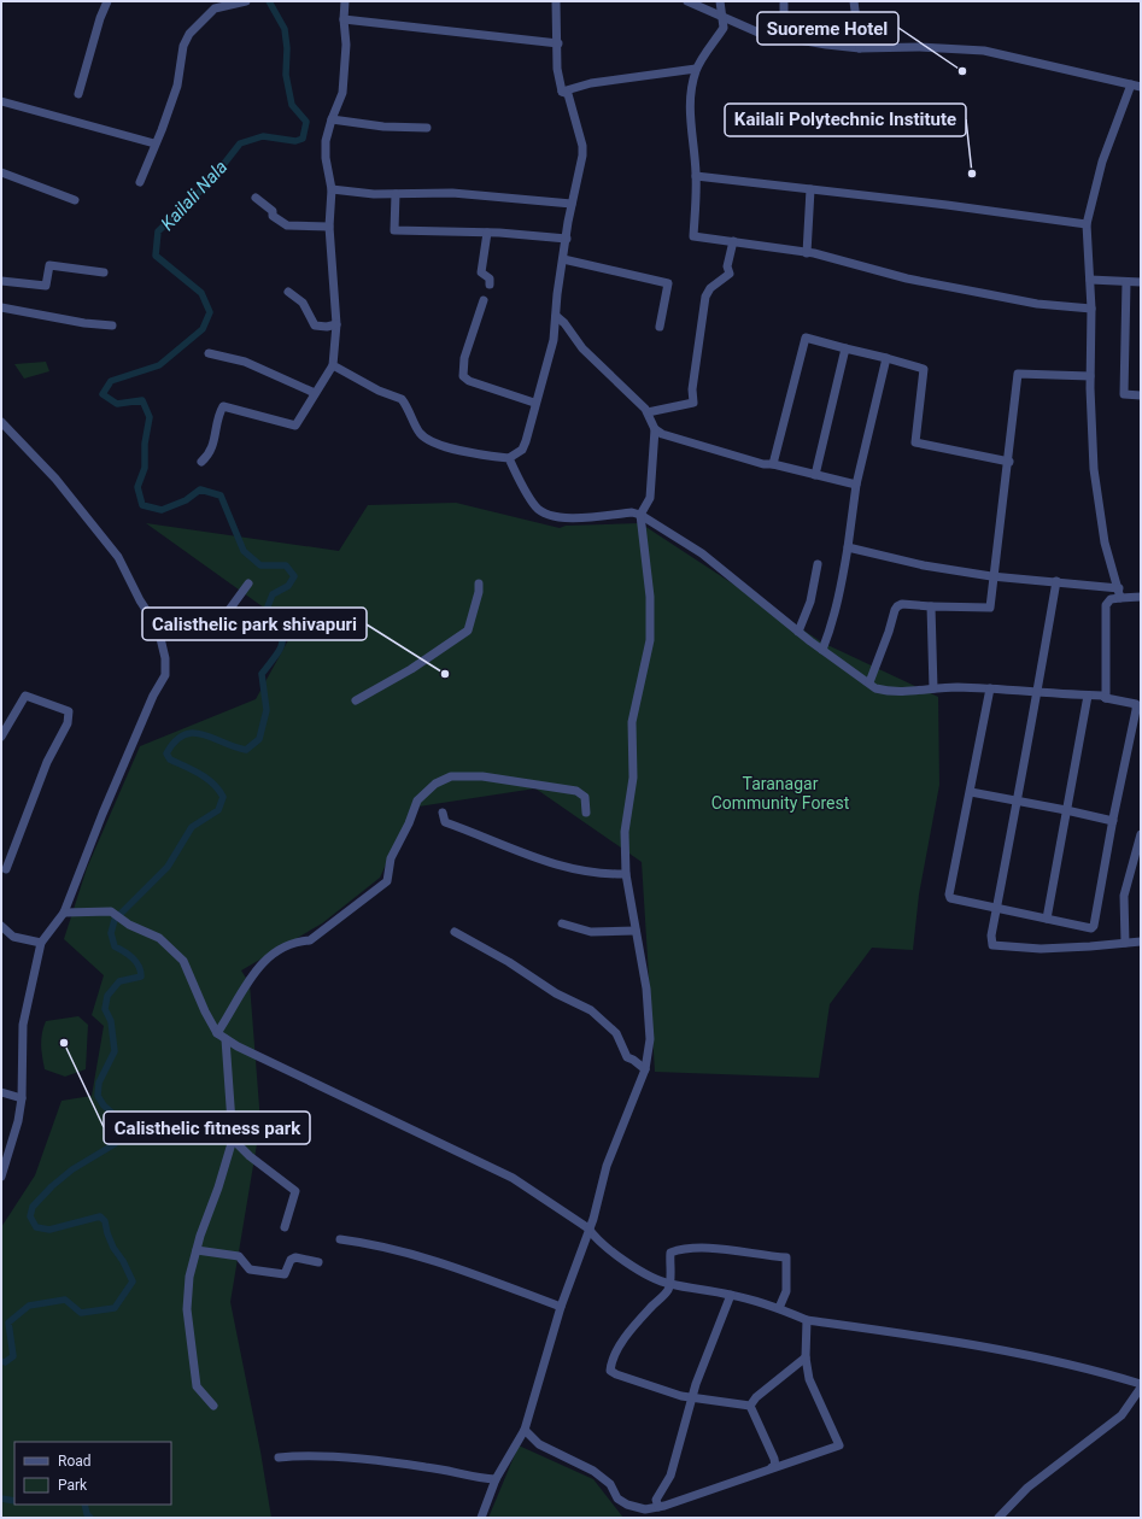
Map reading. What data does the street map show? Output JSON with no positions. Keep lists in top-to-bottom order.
{
  "water": ["Kailali Nala"],
  "parks": ["Taranagar Community Forest"],
  "places": [
    "Suoreme Hotel",
    "Kailali Polytechnic Institute",
    "Calisthelic park shivapuri",
    "Calisthelic fitness park"
  ],
  "legend": ["Road", "Park"]
}
